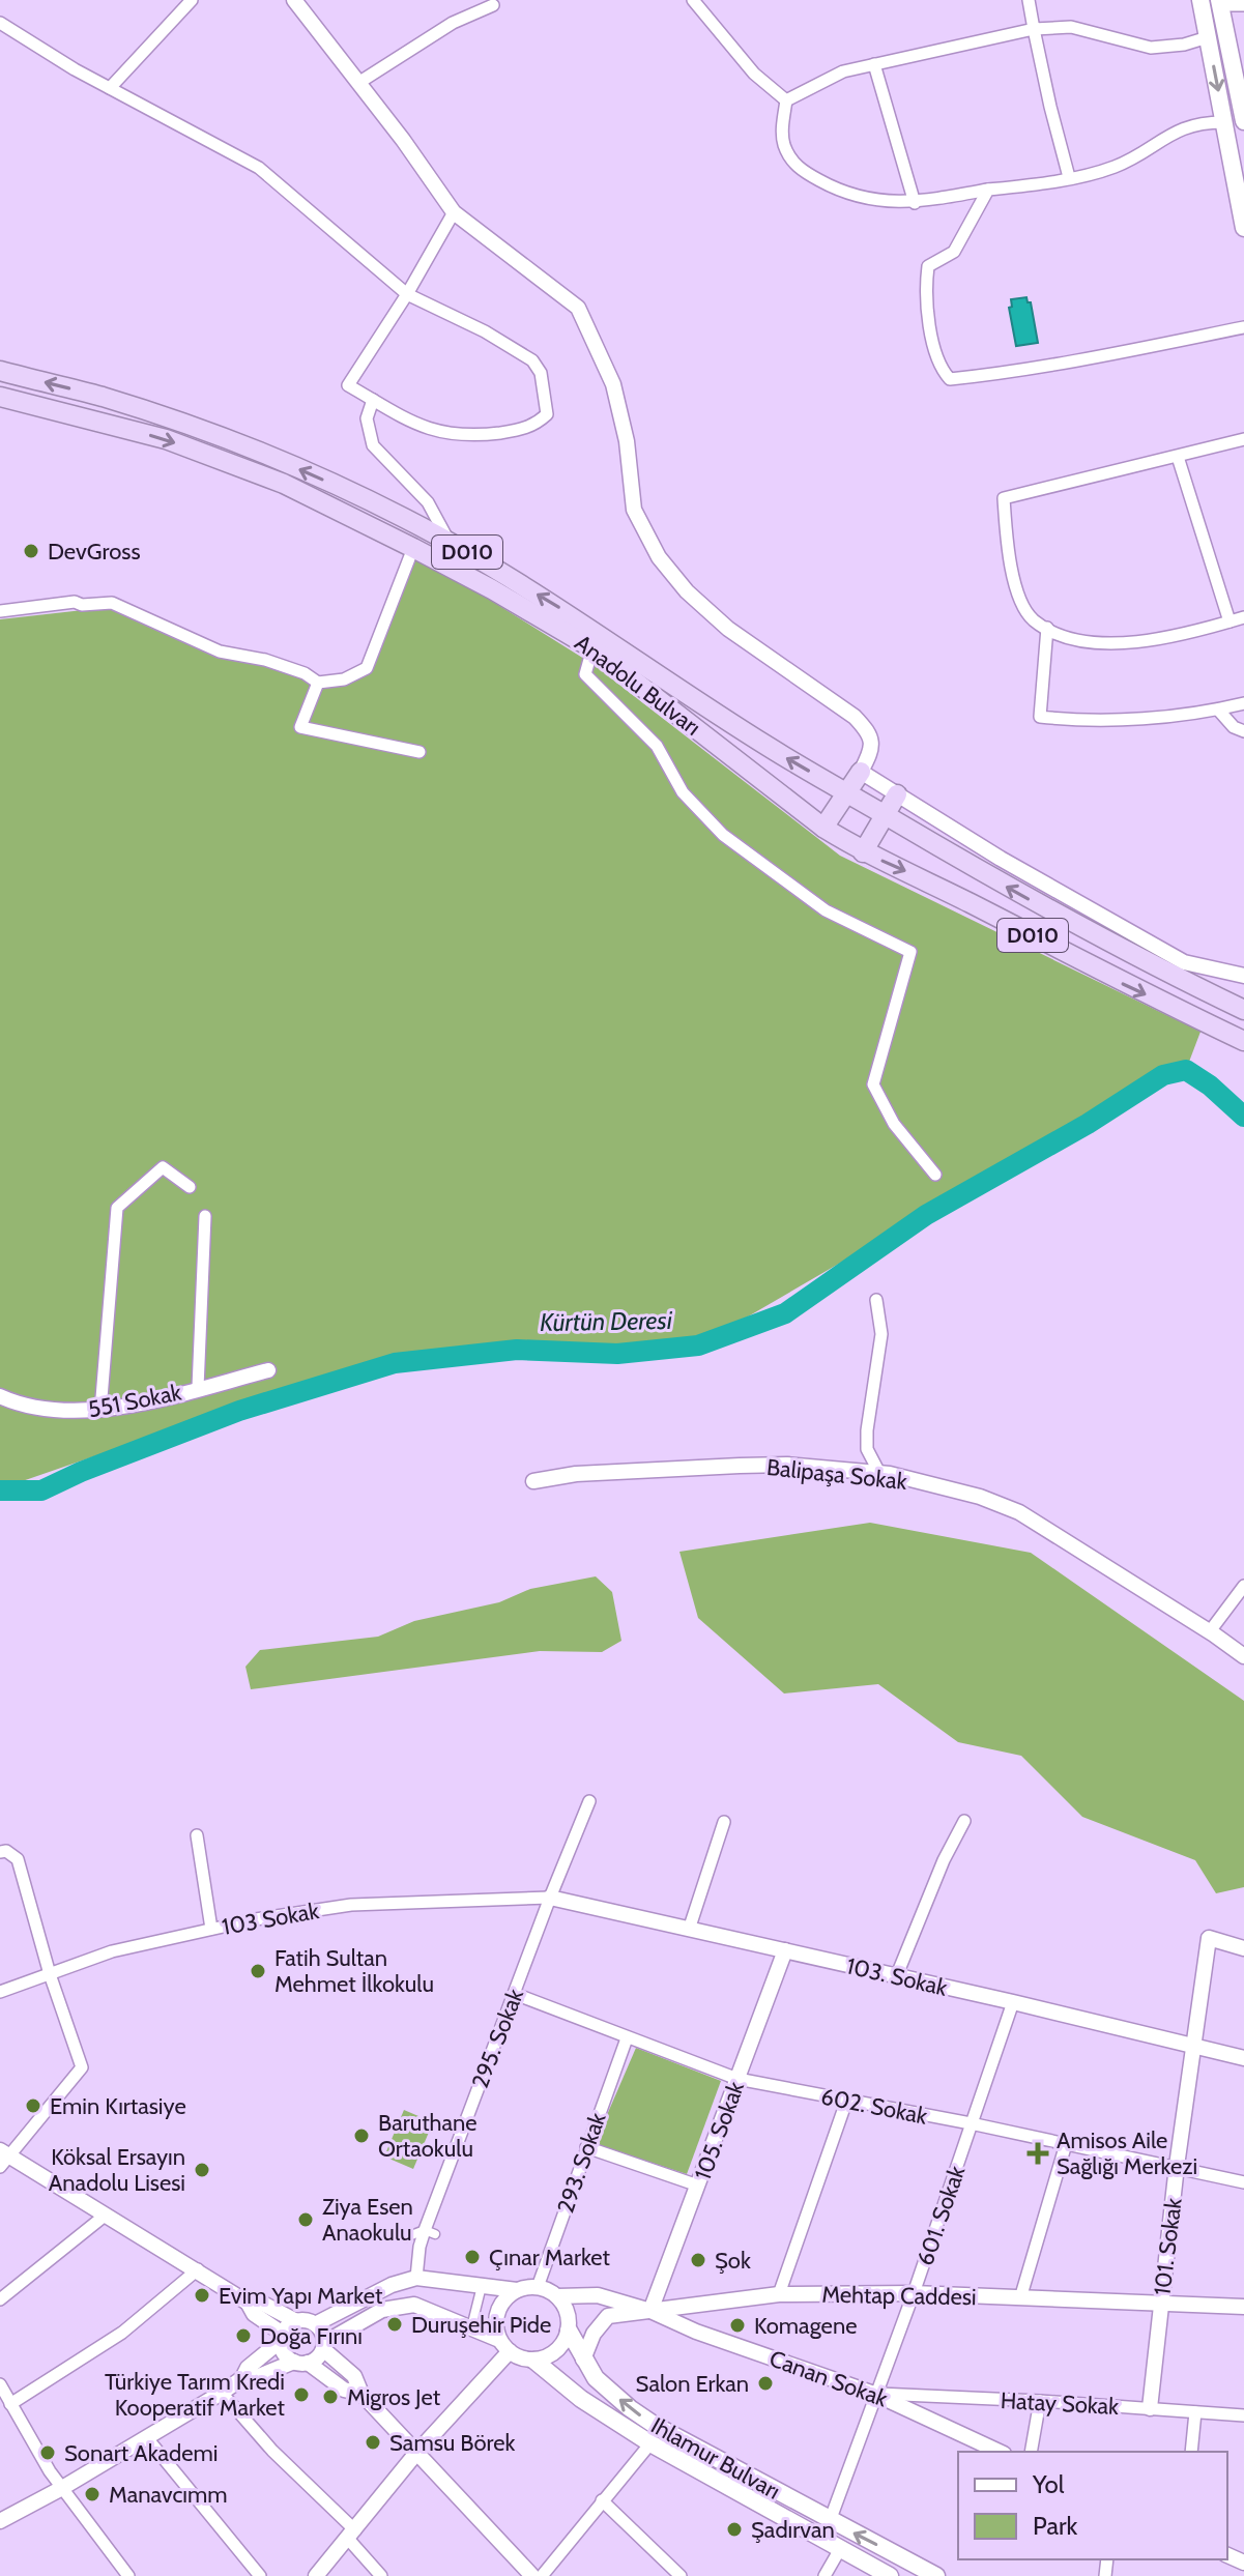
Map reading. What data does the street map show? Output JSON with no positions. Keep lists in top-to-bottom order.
{
  "streets": {
    "highway": ["D010", "Anadolu Bulvarı"],
    "main road": ["Ihlamur Bulvarı"],
    "street": [
      "551 Sokak",
      "Balipaşa Sokak",
      "103 Sokak",
      "103. Sokak",
      "295. Sokak",
      "602. Sokak",
      "105. Sokak",
      "293. Sokak",
      "601. Sokak",
      "101. Sokak",
      "Mehtap Caddesi",
      "Canan Sokak",
      "Hatay Sokak"
    ]
  },
  "crossings": [
    ["103 Sokak", "103. Sokak"],
    ["103 Sokak", "295. Sokak"],
    ["103. Sokak", "295. Sokak"],
    ["103. Sokak", "105. Sokak"],
    ["103. Sokak", "601. Sokak"],
    ["103. Sokak", "101. Sokak"],
    ["295. Sokak", "602. Sokak"],
    ["602. Sokak", "105. Sokak"],
    ["602. Sokak", "293. Sokak"],
    ["602. Sokak", "601. Sokak"],
    ["602. Sokak", "101. Sokak"],
    ["105. Sokak", "Mehtap Caddesi"],
    ["105. Sokak", "Canan Sokak"],
    ["293. Sokak", "Mehtap Caddesi"],
    ["293. Sokak", "Ihlamur Bulvarı"],
    ["601. Sokak", "Mehtap Caddesi"],
    ["601. Sokak", "Canan Sokak"],
    ["601. Sokak", "Hatay Sokak"],
    ["601. Sokak", "Ihlamur Bulvarı"],
    ["101. Sokak", "Mehtap Caddesi"],
    ["101. Sokak", "Hatay Sokak"],
    ["Mehtap Caddesi", "Canan Sokak"],
    ["Mehtap Caddesi", "Ihlamur Bulvarı"],
    ["Canan Sokak", "Hatay Sokak"]
  ],
  "water": ["Kürtün Deresi"],
  "places": {
    "other": [
      "DevGross",
      "Fatih Sultan Mehmet İlkokulu",
      "Emin Kırtasiye",
      "Baruthane Ortaokulu",
      "Köksal Ersayın Anadolu Lisesi",
      "Ziya Esen Anaokulu",
      "Çınar Market",
      "Şok",
      "Evim Yapı Market",
      "Duruşehir Pide",
      "Komagene",
      "Doğa Fırını",
      "Salon Erkan",
      "Türkiye Tarım Kredi Kooperatif Market",
      "Migros Jet",
      "Samsu Börek",
      "Sonart Akademi",
      "Manavcımm",
      "Şadırvan"
    ],
    "health": ["Amisos Aile Sağlığı Merkezi"]
  },
  "legend": ["Yol", "Park"]
}
